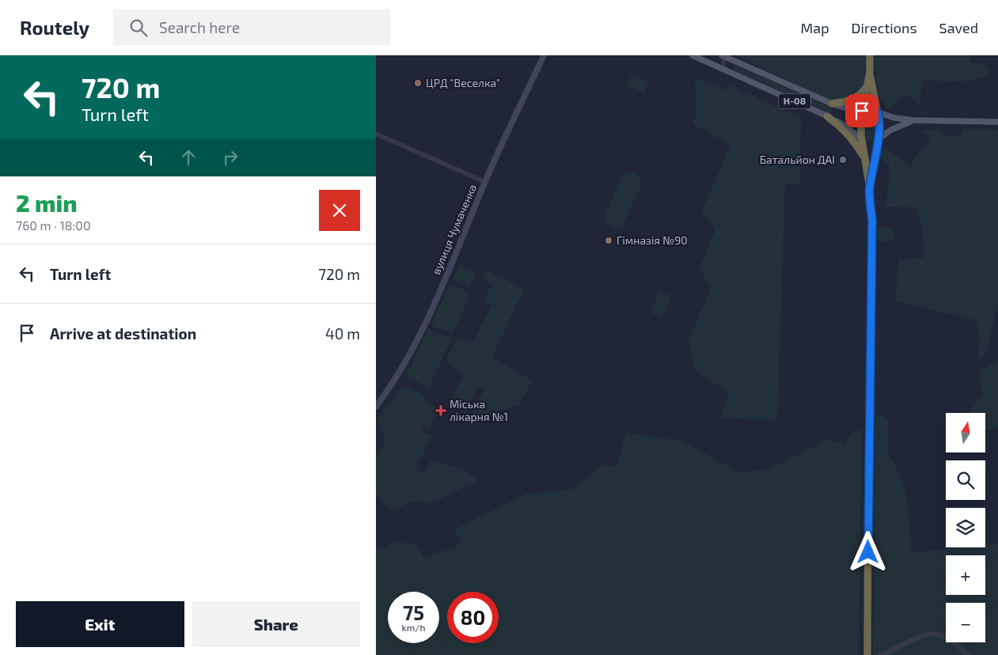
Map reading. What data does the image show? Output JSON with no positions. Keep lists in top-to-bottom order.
{
  "streets": {
    "highway": ["Н-08"],
    "street": ["вулиця Чумаченка"]
  },
  "places": {
    "other": ["ЦРД \"Веселка\"", "Батальйон ДАI", "Гімназія №90"],
    "health": ["Міська лікарня №1"]
  },
  "north": "top",
  "page": {
    "header": "Routely",
    "search": "Search here",
    "nav": ["Map", "Directions", "Saved"],
    "turn": ["720 m", "Turn left"],
    "heading": ["2 min", "760 m · 18:00"],
    "list": [
      {
        "name": "Turn left",
        "value": "720 m"
      },
      {
        "name": "Arrive at destination",
        "value": "40 m"
      }
    ],
    "map_buttons": ["+", "−"],
    "speed": "75 km/h",
    "limit": "80",
    "buttons": ["Exit", "Share"]
  }
}
